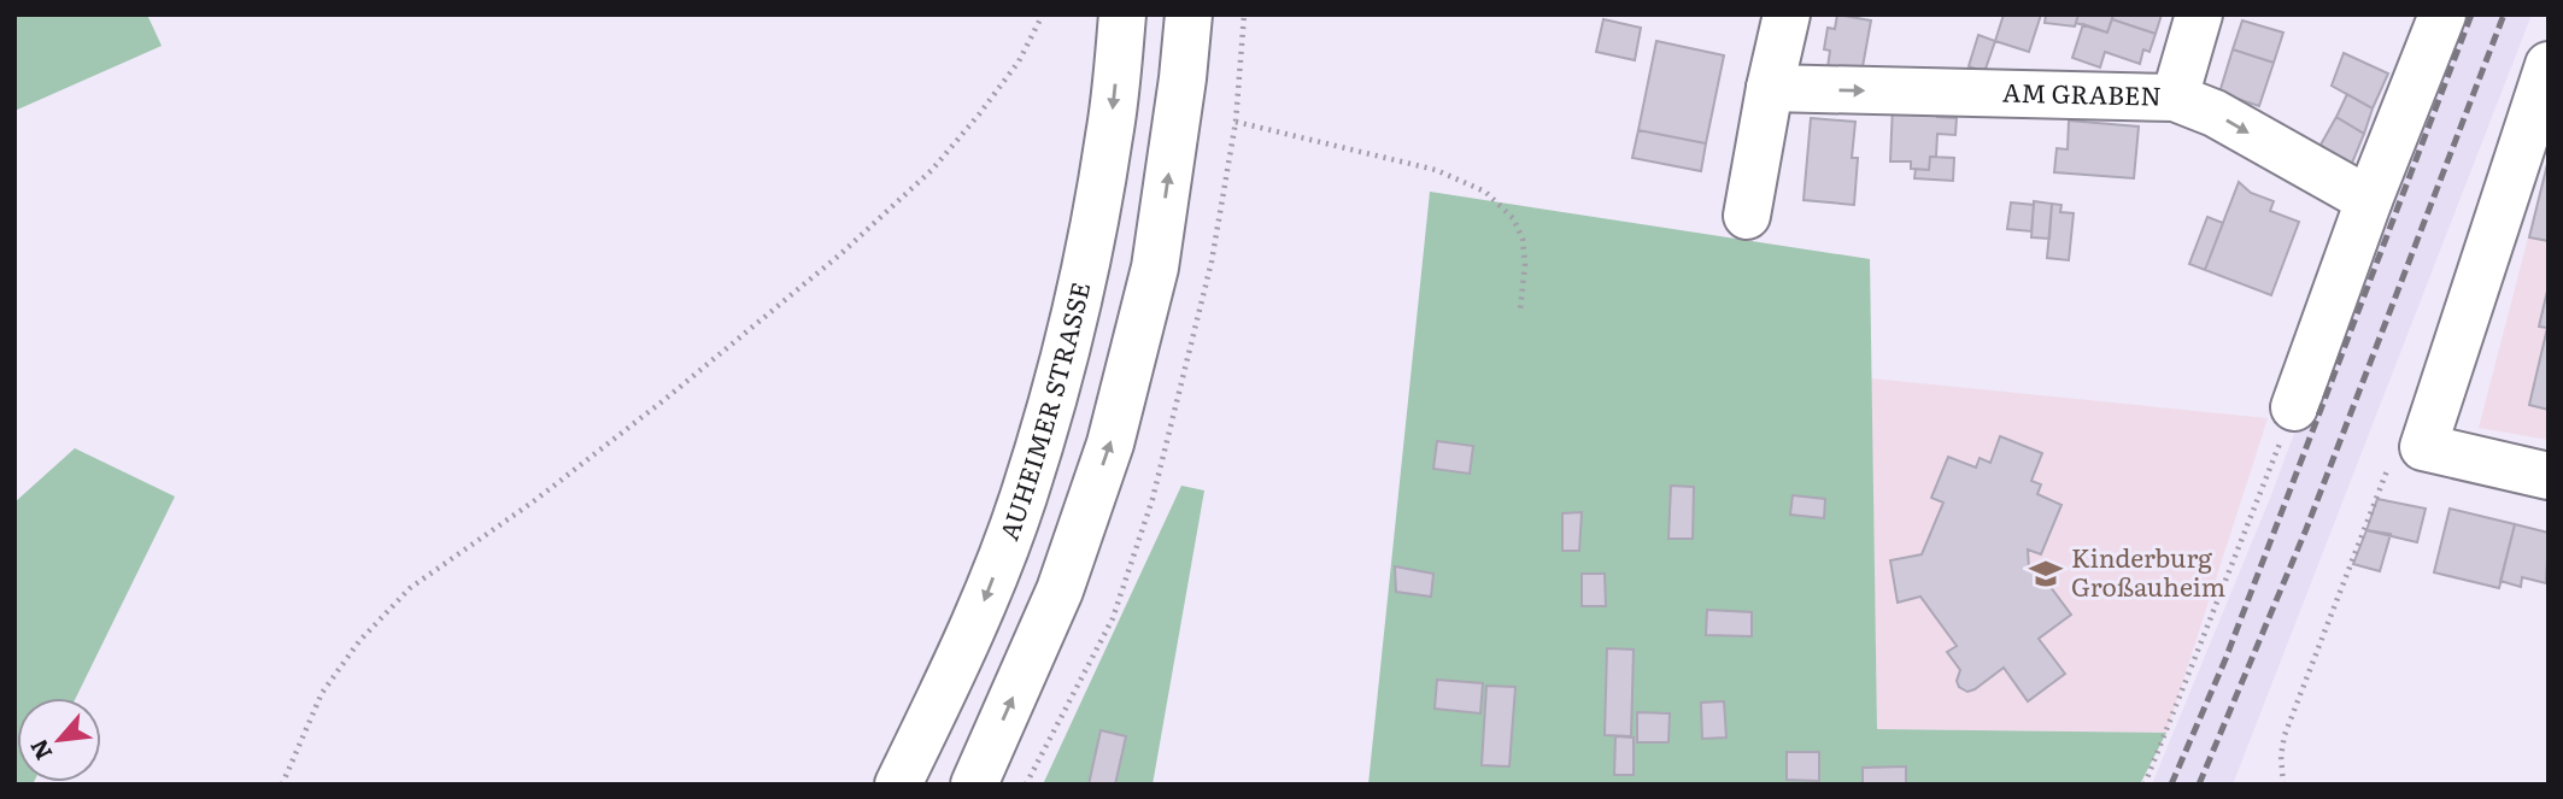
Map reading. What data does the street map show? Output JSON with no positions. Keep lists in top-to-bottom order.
{
  "streets": {
    "street": ["AM GRABEN", "AUHEIMER STRASSE"]
  },
  "one_way": ["AM GRABEN"],
  "places": {
    "school or university": ["Kinderburg Großauheim"]
  },
  "north": "bottom left"
}
